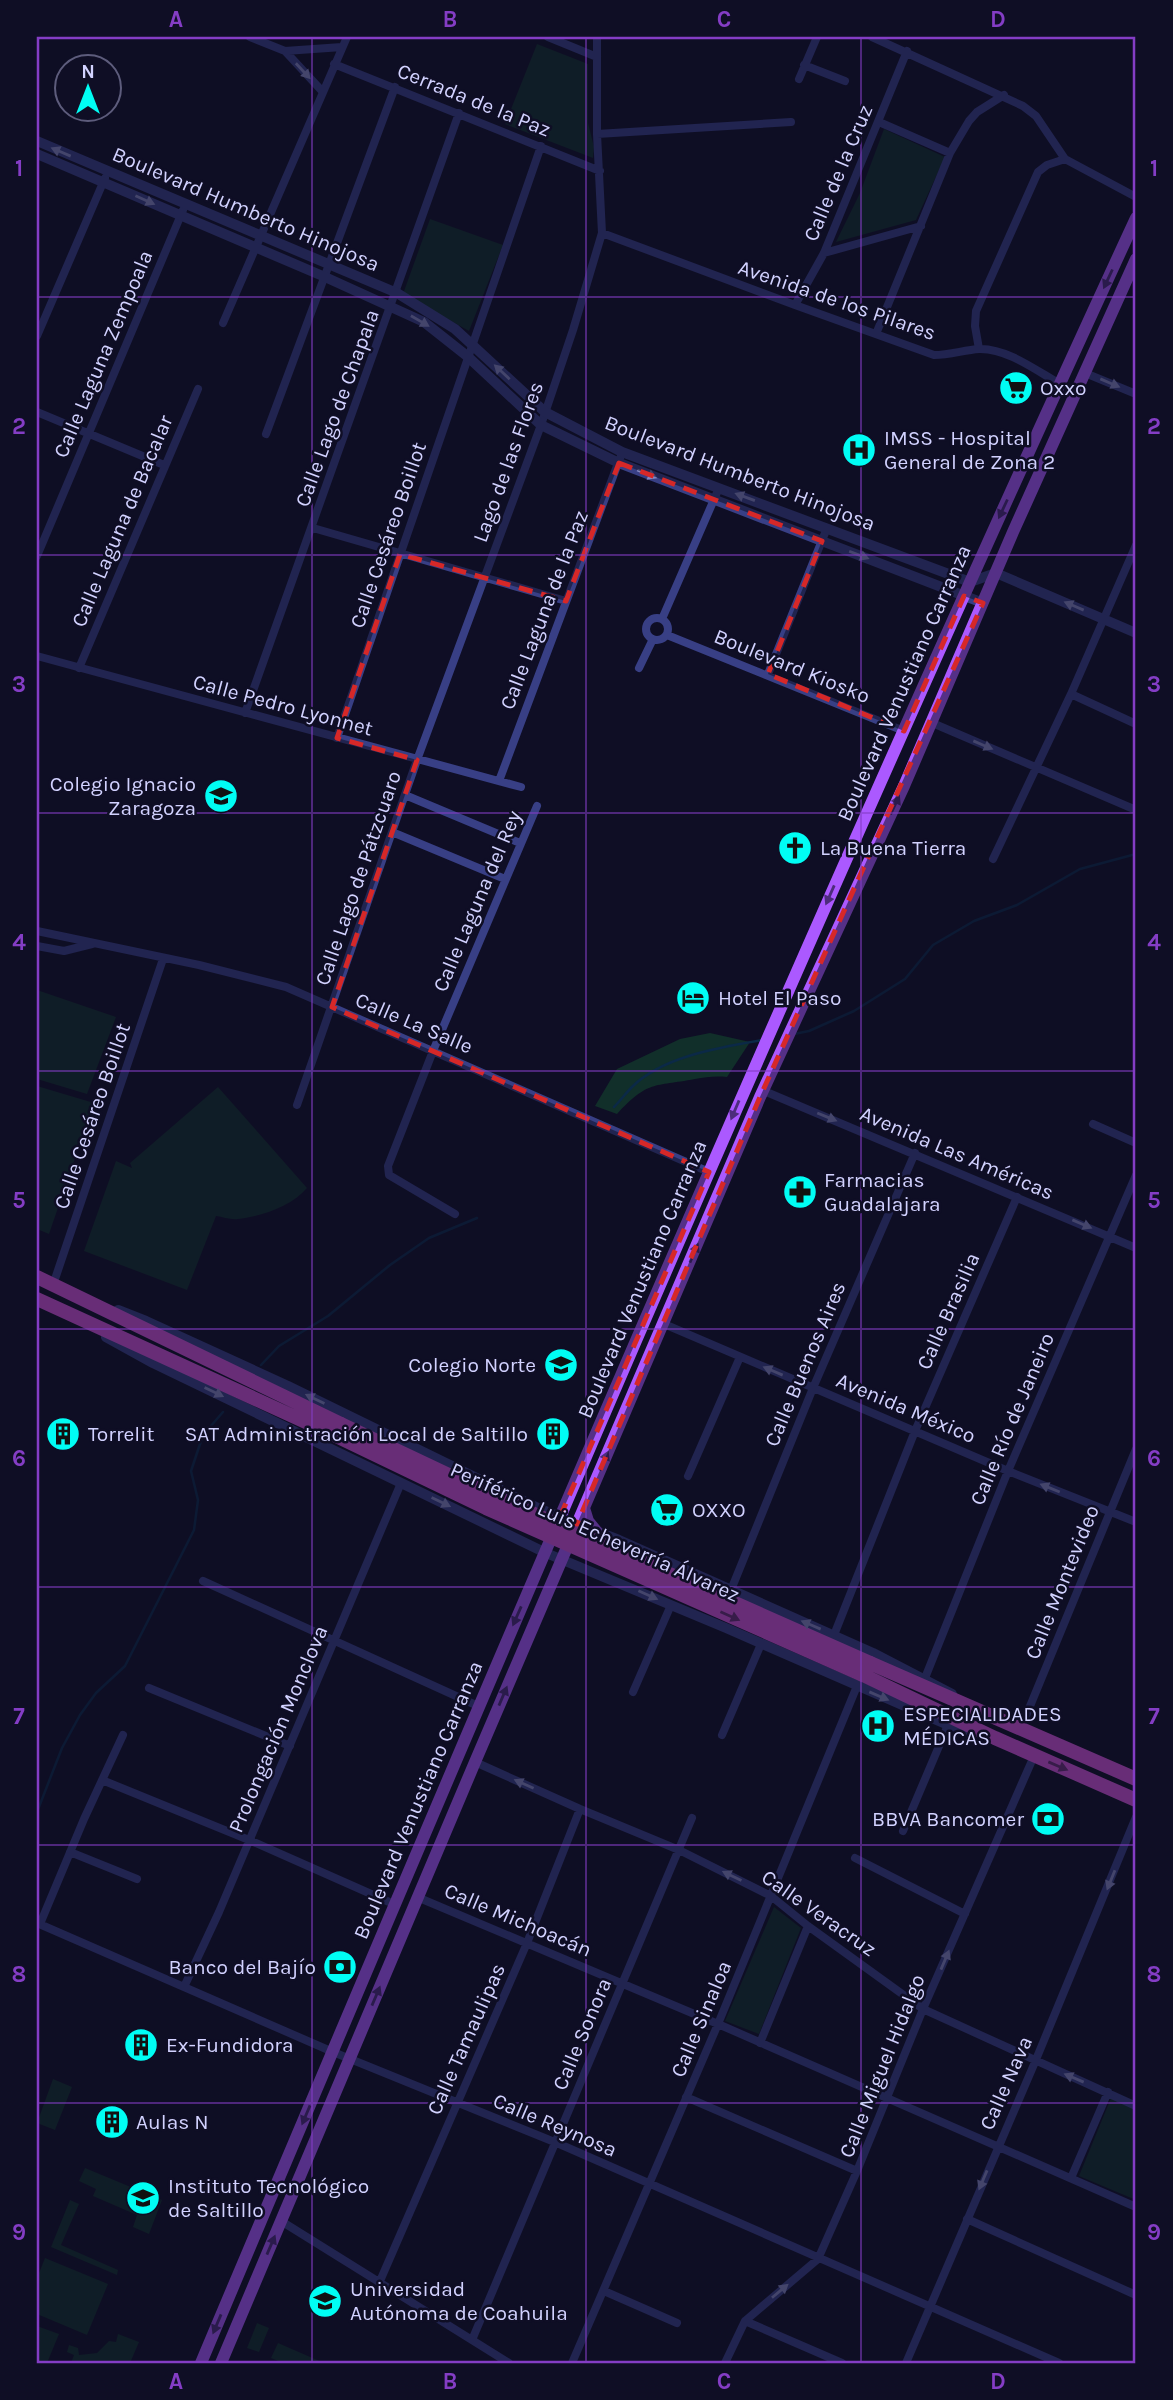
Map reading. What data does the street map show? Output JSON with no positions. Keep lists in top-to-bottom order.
{
  "streets": {
    "highway": ["Periférico Luis Echeverría Álvarez"],
    "main road": ["Boulevard Venustiano Carranza"],
    "street": [
      "Cerrada de la Paz",
      "Calle de la Cruz",
      "Boulevard Humberto Hinojosa",
      "Avenida de los Pilares",
      "Calle Laguna Zempoala",
      "Calle Lago de Chapala",
      "Lago de las Flores",
      "Calle Laguna de Bacalar",
      "Calle Cesáreo Boillot",
      "Calle Laguna de la Paz",
      "Boulevard Kiosko",
      "Calle Pedro Lyonnet",
      "Calle Lago de Pátzcuaro",
      "Calle Laguna del Rey",
      "Calle La Salle",
      "Avenida Las Américas",
      "Calle Brasilia",
      "Calle Buenos Aires",
      "Avenida México",
      "Calle Río de Janeiro",
      "Calle Montevideo",
      "Prolongación Monclova",
      "Calle Veracruz",
      "Calle Michoacán",
      "Calle Sinaloa",
      "Calle Sonora",
      "Calle Tamaulipas",
      "Calle Miguel Hidalgo",
      "Calle Nava",
      "Calle Reynosa"
    ]
  },
  "crossings": [
    ["Cerrada de la Paz", "Calle Lago de Chapala"],
    ["Cerrada de la Paz", "Lago de las Flores"],
    ["Cerrada de la Paz", "Calle Cesáreo Boillot"],
    ["Calle de la Cruz", "Avenida de los Pilares"],
    ["Boulevard Humberto Hinojosa", "Calle Laguna Zempoala"],
    ["Boulevard Humberto Hinojosa", "Calle Lago de Chapala"],
    ["Boulevard Humberto Hinojosa", "Lago de las Flores"],
    ["Boulevard Humberto Hinojosa", "Calle Cesáreo Boillot"],
    ["Boulevard Humberto Hinojosa", "Calle Laguna de la Paz"],
    ["Boulevard Humberto Hinojosa", "Boulevard Venustiano Carranza"],
    ["Avenida de los Pilares", "Lago de las Flores"],
    ["Avenida de los Pilares", "Boulevard Venustiano Carranza"],
    ["Calle Lago de Chapala", "Calle Pedro Lyonnet"],
    ["Lago de las Flores", "Calle Pedro Lyonnet"],
    ["Lago de las Flores", "Calle Lago de Pátzcuaro"],
    ["Calle Laguna de Bacalar", "Calle Pedro Lyonnet"],
    ["Calle Cesáreo Boillot", "Calle Pedro Lyonnet"],
    ["Calle Cesáreo Boillot", "Calle La Salle"],
    ["Calle Cesáreo Boillot", "Periférico Luis Echeverría Álvarez"],
    ["Calle Laguna de la Paz", "Calle Pedro Lyonnet"],
    ["Boulevard Kiosko", "Boulevard Venustiano Carranza"],
    ["Boulevard Venustiano Carranza", "Calle La Salle"],
    ["Boulevard Venustiano Carranza", "Avenida Las Américas"],
    ["Boulevard Venustiano Carranza", "Avenida México"],
    ["Boulevard Venustiano Carranza", "Periférico Luis Echeverría Álvarez"],
    ["Boulevard Venustiano Carranza", "Calle Veracruz"],
    ["Boulevard Venustiano Carranza", "Calle Michoacán"],
    ["Boulevard Venustiano Carranza", "Calle Reynosa"],
    ["Calle Pedro Lyonnet", "Calle Lago de Pátzcuaro"],
    ["Calle Lago de Pátzcuaro", "Calle La Salle"],
    ["Calle Laguna del Rey", "Calle La Salle"],
    ["Avenida Las Américas", "Calle Brasilia"],
    ["Avenida Las Américas", "Calle Buenos Aires"],
    ["Avenida Las Américas", "Calle Río de Janeiro"],
    ["Calle Brasilia", "Avenida México"],
    ["Calle Brasilia", "Periférico Luis Echeverría Álvarez"],
    ["Calle Buenos Aires", "Avenida México"],
    ["Calle Buenos Aires", "Periférico Luis Echeverría Álvarez"],
    ["Avenida México", "Calle Río de Janeiro"],
    ["Avenida México", "Calle Montevideo"],
    ["Calle Río de Janeiro", "Periférico Luis Echeverría Álvarez"],
    ["Periférico Luis Echeverría Álvarez", "Calle Montevideo"],
    ["Periférico Luis Echeverría Álvarez", "Calle Sinaloa"],
    ["Periférico Luis Echeverría Álvarez", "Calle Miguel Hidalgo"],
    ["Prolongación Monclova", "Calle Reynosa"],
    ["Calle Veracruz", "Calle Sinaloa"],
    ["Calle Veracruz", "Calle Sonora"],
    ["Calle Veracruz", "Calle Tamaulipas"],
    ["Calle Veracruz", "Calle Miguel Hidalgo"],
    ["Calle Veracruz", "Calle Nava"],
    ["Calle Michoacán", "Calle Sinaloa"],
    ["Calle Michoacán", "Calle Sonora"],
    ["Calle Michoacán", "Calle Tamaulipas"],
    ["Calle Michoacán", "Calle Miguel Hidalgo"],
    ["Calle Michoacán", "Calle Nava"],
    ["Calle Sinaloa", "Calle Reynosa"],
    ["Calle Sonora", "Calle Reynosa"],
    ["Calle Tamaulipas", "Calle Reynosa"],
    ["Calle Miguel Hidalgo", "Calle Reynosa"],
    ["Calle Nava", "Calle Reynosa"]
  ],
  "one_way": [
    "Avenida Las Américas",
    "Avenida México",
    "Calle Veracruz",
    "Calle Nava"
  ],
  "places": {
    "supermarket": ["Oxxo", "OXXO"],
    "hospital": ["IMSS - Hospital General de Zona 2", "ESPECIALIDADES MÉDICAS"],
    "school or university": [
      "Colegio Ignacio Zaragoza",
      "Colegio Norte",
      "Instituto Tecnológico de Saltillo",
      "Universidad Autónoma de Coahuila"
    ],
    "church": ["La Buena Tierra"],
    "hotel": ["Hotel El Paso"],
    "pharmacy": ["Farmacias Guadalajara"],
    "building": [
      "Torrelit",
      "SAT Administración Local de Saltillo",
      "Ex-Fundidora",
      "Aulas N"
    ],
    "bank": ["BBVA Bancomer", "Banco del Bajío"]
  },
  "north": "top",
  "grid": {
    "columns": [
      "A",
      "B",
      "C",
      "D"
    ],
    "rows": [
      "1",
      "2",
      "3",
      "4",
      "5",
      "6",
      "7",
      "8",
      "9"
    ]
  }
}
